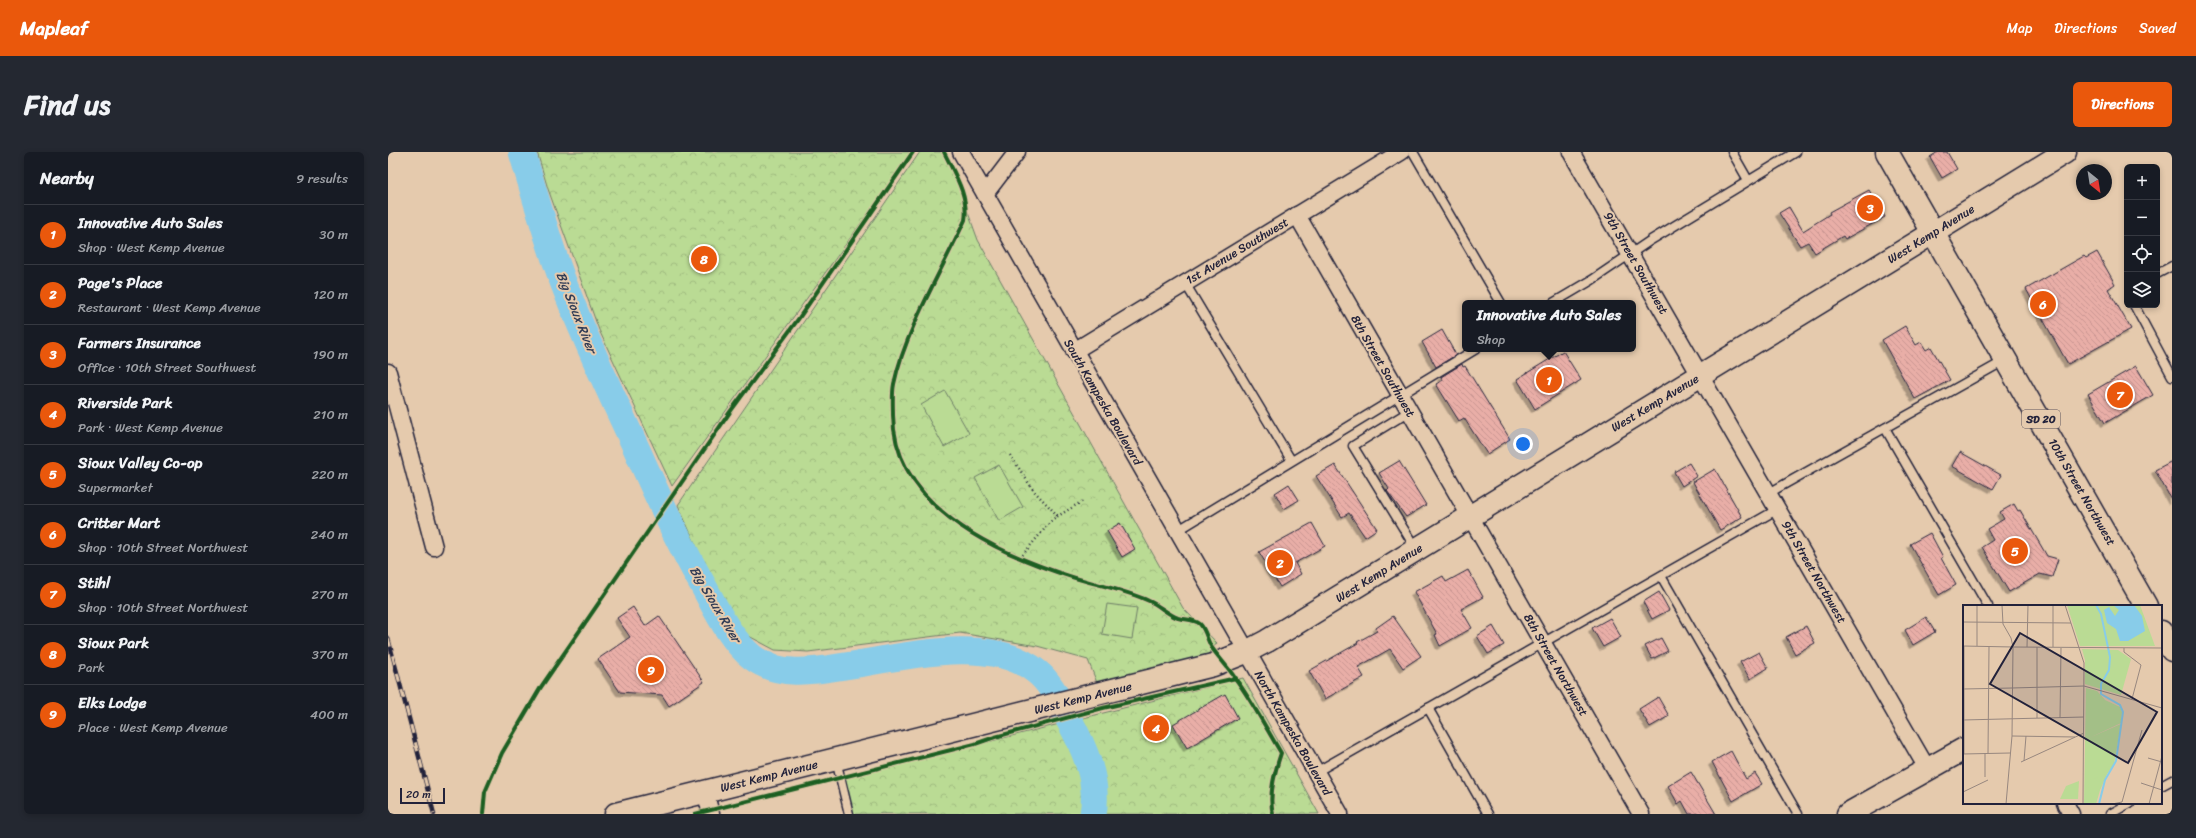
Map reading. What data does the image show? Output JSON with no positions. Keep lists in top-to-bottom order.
{
  "streets": {
    "main road": ["West Kemp Avenue", "SD 20", "10th Street Northwest"],
    "street": [
      "1st Avenue Southwest",
      "9th Street Southwest",
      "8th Street Southwest",
      "South Kampeska Boulevard",
      "9th Street Northwest",
      "8th Street Northwest",
      "North Kampeska Boulevard"
    ]
  },
  "crossings": [
    ["West Kemp Avenue", "9th Street Southwest"],
    ["West Kemp Avenue", "8th Street Southwest"],
    ["West Kemp Avenue", "South Kampeska Boulevard"],
    ["West Kemp Avenue", "SD 20"],
    ["West Kemp Avenue", "10th Street Northwest"],
    ["West Kemp Avenue", "9th Street Northwest"],
    ["West Kemp Avenue", "8th Street Northwest"],
    ["West Kemp Avenue", "North Kampeska Boulevard"],
    ["1st Avenue Southwest", "8th Street Southwest"],
    ["1st Avenue Southwest", "South Kampeska Boulevard"],
    ["9th Street Southwest", "9th Street Northwest"],
    ["8th Street Southwest", "8th Street Northwest"],
    ["South Kampeska Boulevard", "North Kampeska Boulevard"],
    ["SD 20", "10th Street Northwest"]
  ],
  "water": ["Big Sioux River"],
  "scale_bar": "20 m",
  "north": "bottom right",
  "page": {
    "header": "Mapleaf",
    "nav": ["Map", "Directions", "Saved"],
    "title": "Find us",
    "buttons": "Directions",
    "heading": ["Nearby", "9 results"],
    "map_buttons": ["+", "−"],
    "pins": [
      "3",
      "8",
      "6",
      "1",
      "7",
      "5",
      "2",
      "9",
      "4"
    ],
    "list": [
      {
        "mark": "1",
        "name": "Innovative Auto Sales",
        "note": "Shop · West Kemp Avenue",
        "value": "30 m"
      },
      {
        "mark": "2",
        "name": "Page's Place",
        "note": "Restaurant · West Kemp Avenue",
        "value": "120 m"
      },
      {
        "mark": "3",
        "name": "Farmers Insurance",
        "note": "Office · 10th Street Southwest",
        "value": "190 m"
      },
      {
        "mark": "4",
        "name": "Riverside Park",
        "note": "Park · West Kemp Avenue",
        "value": "210 m"
      },
      {
        "mark": "5",
        "name": "Sioux Valley Co-op",
        "note": "Supermarket",
        "value": "220 m"
      },
      {
        "mark": "6",
        "name": "Critter Mart",
        "note": "Shop · 10th Street Northwest",
        "value": "240 m"
      },
      {
        "mark": "7",
        "name": "Stihl",
        "note": "Shop · 10th Street Northwest",
        "value": "270 m"
      },
      {
        "mark": "8",
        "name": "Sioux Park",
        "note": "Park",
        "value": "370 m"
      },
      {
        "mark": "9",
        "name": "Elks Lodge",
        "note": "Place · West Kemp Avenue",
        "value": "400 m"
      }
    ],
    "popup": ["Innovative Auto Sales", "Shop"],
    "scale": "20 m"
  }
}
